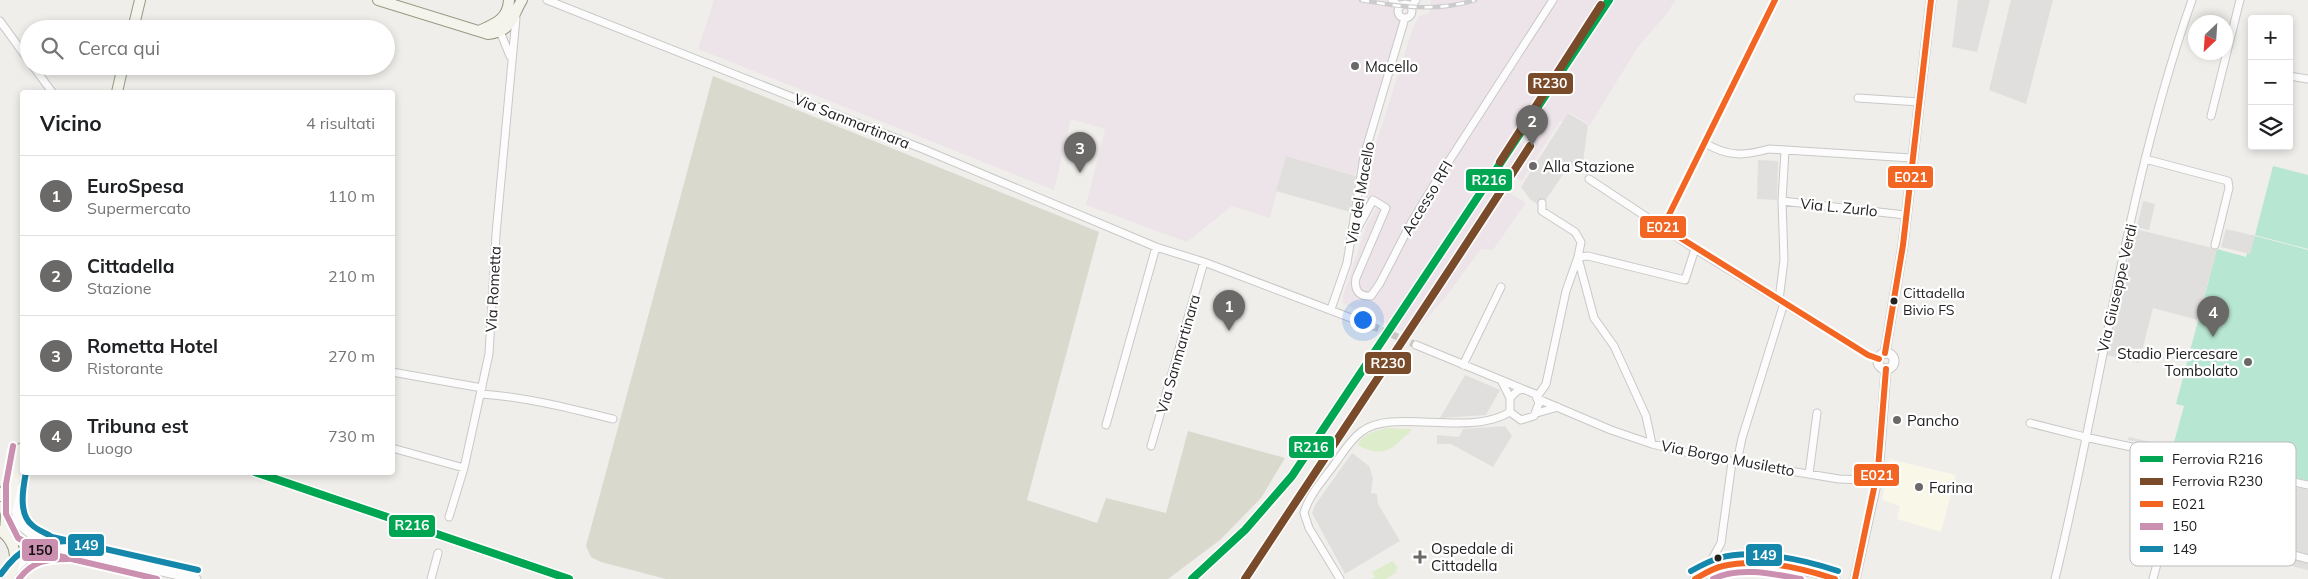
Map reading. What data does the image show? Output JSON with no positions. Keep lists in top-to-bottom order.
{
  "streets": {
    "main road": ["Via Rometta"],
    "street": [
      "Via Sanmartinara",
      "Via del Macello",
      "Accesso RFI",
      "Via L. Zurlo",
      "Via Giuseppe Verdi",
      "Via Borgo Musiletto"
    ]
  },
  "crossings": [
    ["Via Sanmartinara", "Via del Macello"],
    ["Via del Macello", "Accesso RFI"],
    ["Via L. Zurlo", "Via Borgo Musiletto"]
  ],
  "places": {
    "other": [
      "Macello",
      "Alla Stazione",
      "Cittadella Bivio FS",
      "Stadio Piercesare Tombolato",
      "Pancho",
      "Farina"
    ],
    "health": ["Ospedale di Cittadella"]
  },
  "lines": [
    "rail line R216",
    "transit line E021",
    "rail line R230",
    "transit line 150",
    "transit line 149"
  ],
  "legend": [
    "Ferrovia R216",
    "Ferrovia R230",
    "E021",
    "150",
    "149"
  ],
  "north": "bottom left",
  "page": {
    "map_buttons": ["+", "−"],
    "search": "Cerca qui",
    "heading": ["Vicino", "4 risultati"],
    "pins": [
      "2",
      "3",
      "1",
      "4"
    ],
    "list": [
      {
        "mark": "1",
        "name": "EuroSpesa",
        "note": "Supermercato",
        "value": "110 m"
      },
      {
        "mark": "2",
        "name": "Cittadella",
        "note": "Stazione",
        "value": "210 m"
      },
      {
        "mark": "3",
        "name": "Rometta Hotel",
        "note": "Ristorante",
        "value": "270 m"
      },
      {
        "mark": "4",
        "name": "Tribuna est",
        "note": "Luogo",
        "value": "730 m"
      }
    ]
  }
}
